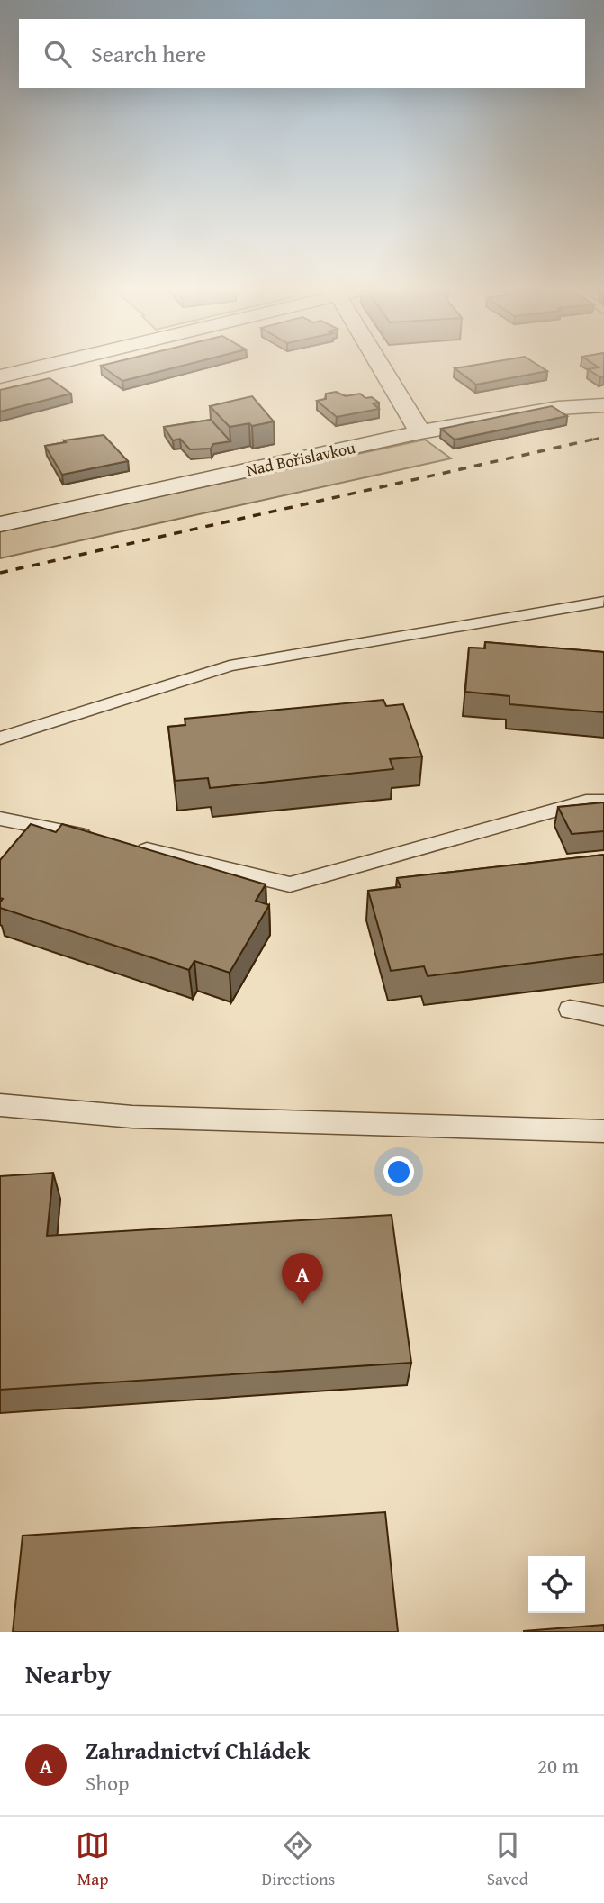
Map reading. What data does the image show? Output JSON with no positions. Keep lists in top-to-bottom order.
{
  "streets": {
    "street": ["Nad Bořislavkou"]
  },
  "page": {
    "search": "Search here",
    "pins": "A",
    "heading": "Nearby",
    "list": [
      {
        "mark": "A",
        "name": "Zahradnictví Chládek",
        "note": "Shop",
        "value": "20 m"
      }
    ],
    "nav": ["Map", "Directions", "Saved"]
  }
}
